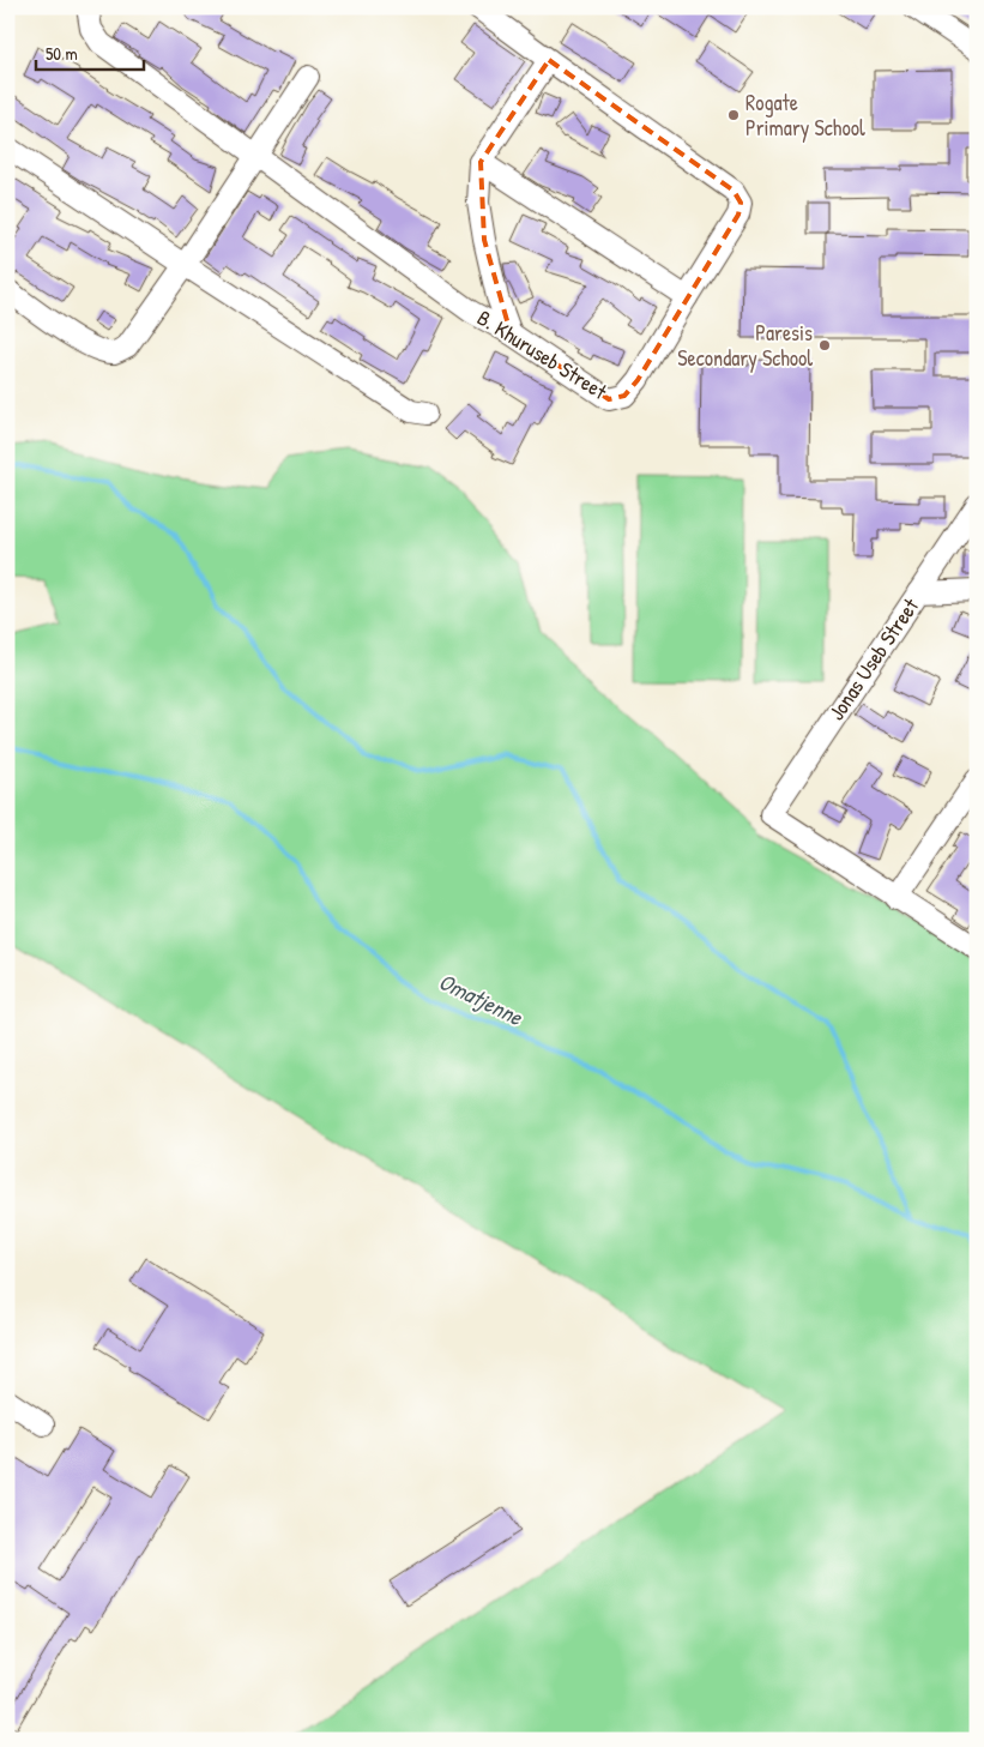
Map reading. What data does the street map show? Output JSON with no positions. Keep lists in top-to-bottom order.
{
  "streets": {
    "street": ["B. Khuruseb Street", "Jonas Useb Street"]
  },
  "water": ["Omatjenne"],
  "places": ["Rogate Primary School", "Paresis Secondary School"],
  "scale_bar": "50 m"
}
